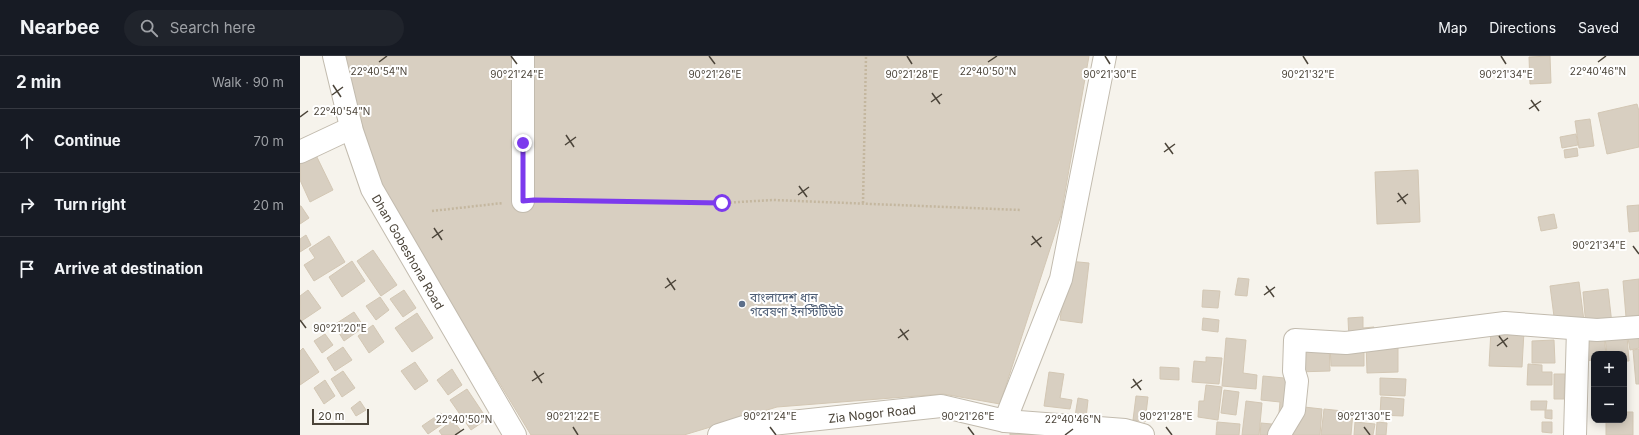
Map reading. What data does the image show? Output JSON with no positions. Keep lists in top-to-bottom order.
{
  "streets": {
    "street": ["Dhan Gobeshona Road", "Zia Nogor Road"]
  },
  "places": ["বাংলাদেশ ধান গবেষণা ইনস্টিটিউট"],
  "scale_bar": "20 m",
  "page": {
    "header": "Nearbee",
    "search": "Search here",
    "nav": ["Map", "Directions", "Saved"],
    "heading": ["2 min", "Walk · 90 m"],
    "list": [
      ["Continue", "70 m"],
      ["Turn right", "20 m"],
      "Arrive at destination"
    ],
    "map_buttons": ["+", "−"],
    "scale": "20 m"
  },
  "coordinates": [
    "22°40'54\"N",
    "22°40'50\"N",
    "22°40'46\"N",
    "90°21'24\"E",
    "90°21'26\"E",
    "90°21'30\"E",
    "90°21'32\"E",
    "90°21'34\"E",
    "90°21'28\"E",
    "90°21'20\"E",
    "90°21'22\"E"
  ]
}
